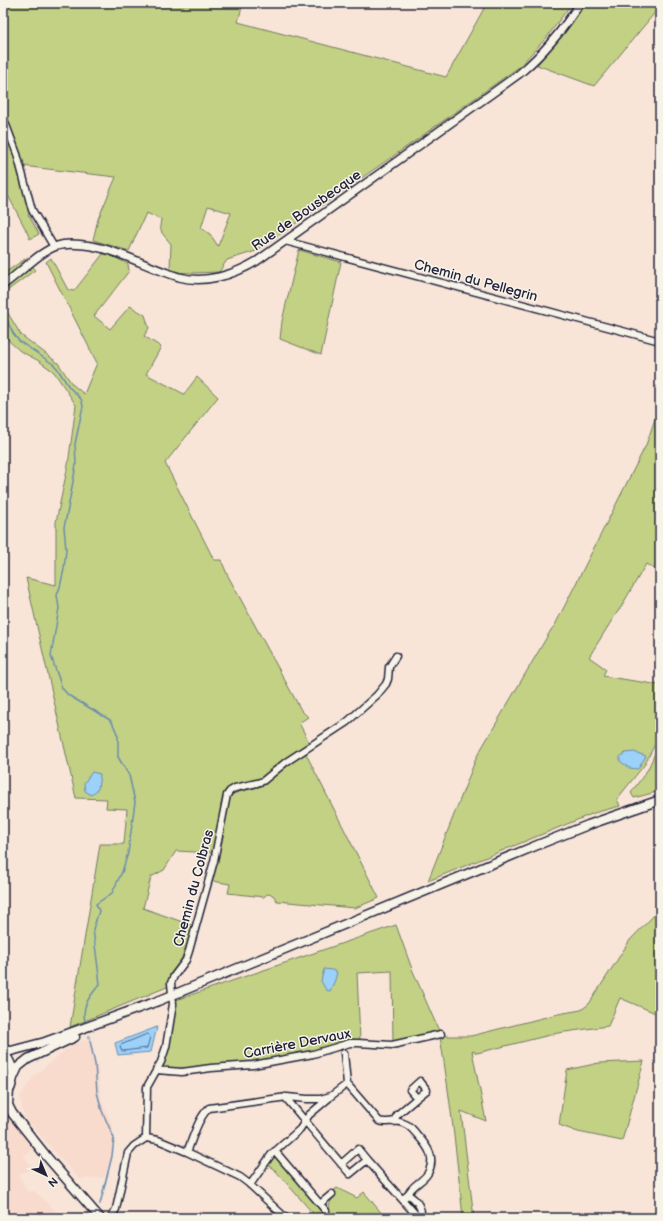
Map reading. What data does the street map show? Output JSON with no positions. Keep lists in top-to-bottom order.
{
  "streets": {
    "street": [
      "Rue de Bousbecque",
      "Chemin du Pellegrin",
      "Chemin du Colbras",
      "Carrière Dervaux"
    ]
  },
  "crossings": [
    ["Rue de Bousbecque", "Chemin du Pellegrin"],
    ["Chemin du Colbras", "Carrière Dervaux"]
  ],
  "north": "bottom right"
}
